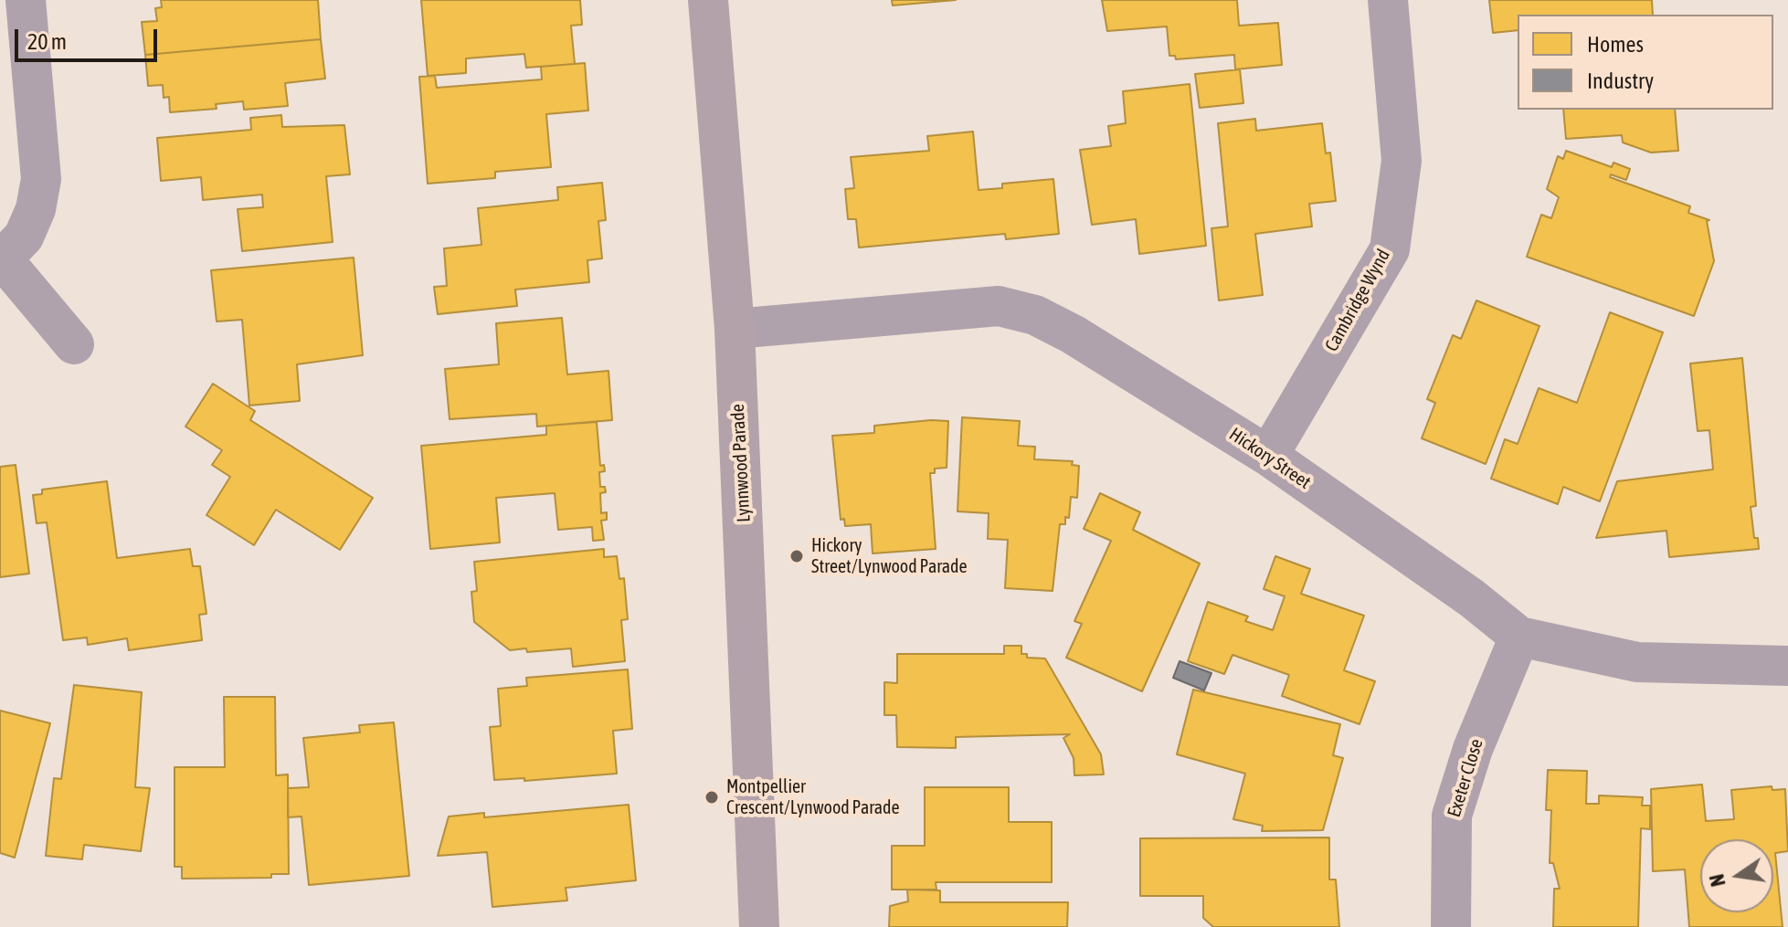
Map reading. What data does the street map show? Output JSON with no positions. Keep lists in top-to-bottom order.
{
  "streets": {
    "main road": ["Lynnwood Parade"],
    "street": ["Cambridge Wynd", "Hickory Street", "Exeter Close"]
  },
  "crossings": [
    ["Cambridge Wynd", "Hickory Street"],
    ["Hickory Street", "Lynnwood Parade"],
    ["Hickory Street", "Exeter Close"]
  ],
  "places": ["Hickory Street/Lynwood Parade", "Montpellier Crescent/Lynwood Parade"],
  "legend": ["Homes", "Industry"],
  "scale_bar": "20 m",
  "north": "left"
}
